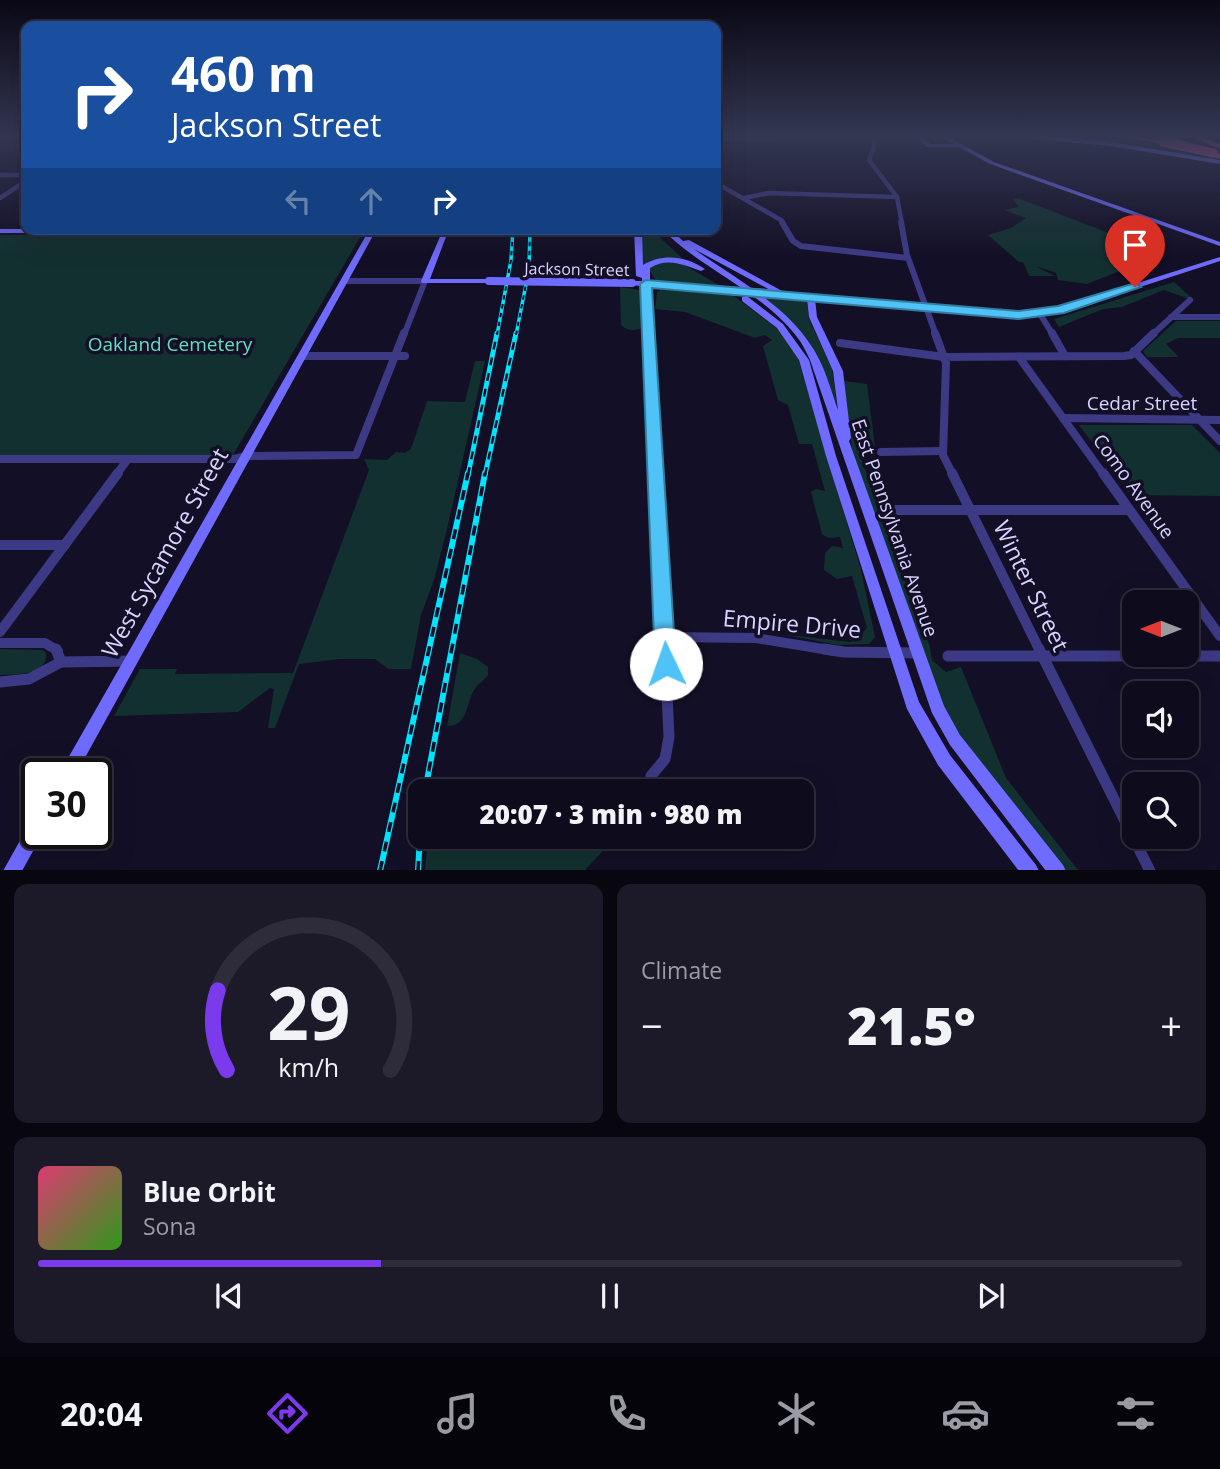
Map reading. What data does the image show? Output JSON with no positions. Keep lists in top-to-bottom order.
{
  "streets": {
    "main road": ["Jackson Street", "East Pennsylvania Avenue", "West Sycamore Street"],
    "street": [
      "Cedar Street",
      "Como Avenue",
      "Winter Street",
      "Empire Drive"
    ]
  },
  "crossings": [
    ["Jackson Street", "West Sycamore Street"],
    ["Jackson Street", "Winter Street"],
    ["Cedar Street", "Como Avenue"],
    ["East Pennsylvania Avenue", "Empire Drive"]
  ],
  "parks": ["Oakland Cemetery"],
  "north": "left",
  "page": {
    "turn": ["460 m", "Jackson Street"],
    "limit": "30",
    "trip": "20:07 · 3 min · 980 m",
    "tile": "Climate",
    "heat": ["−", "21.5°", "+"],
    "song": ["Blue Orbit", "Sona"],
    "tabs": "20:04",
    "gauge": ["29", "km/h"]
  }
}
